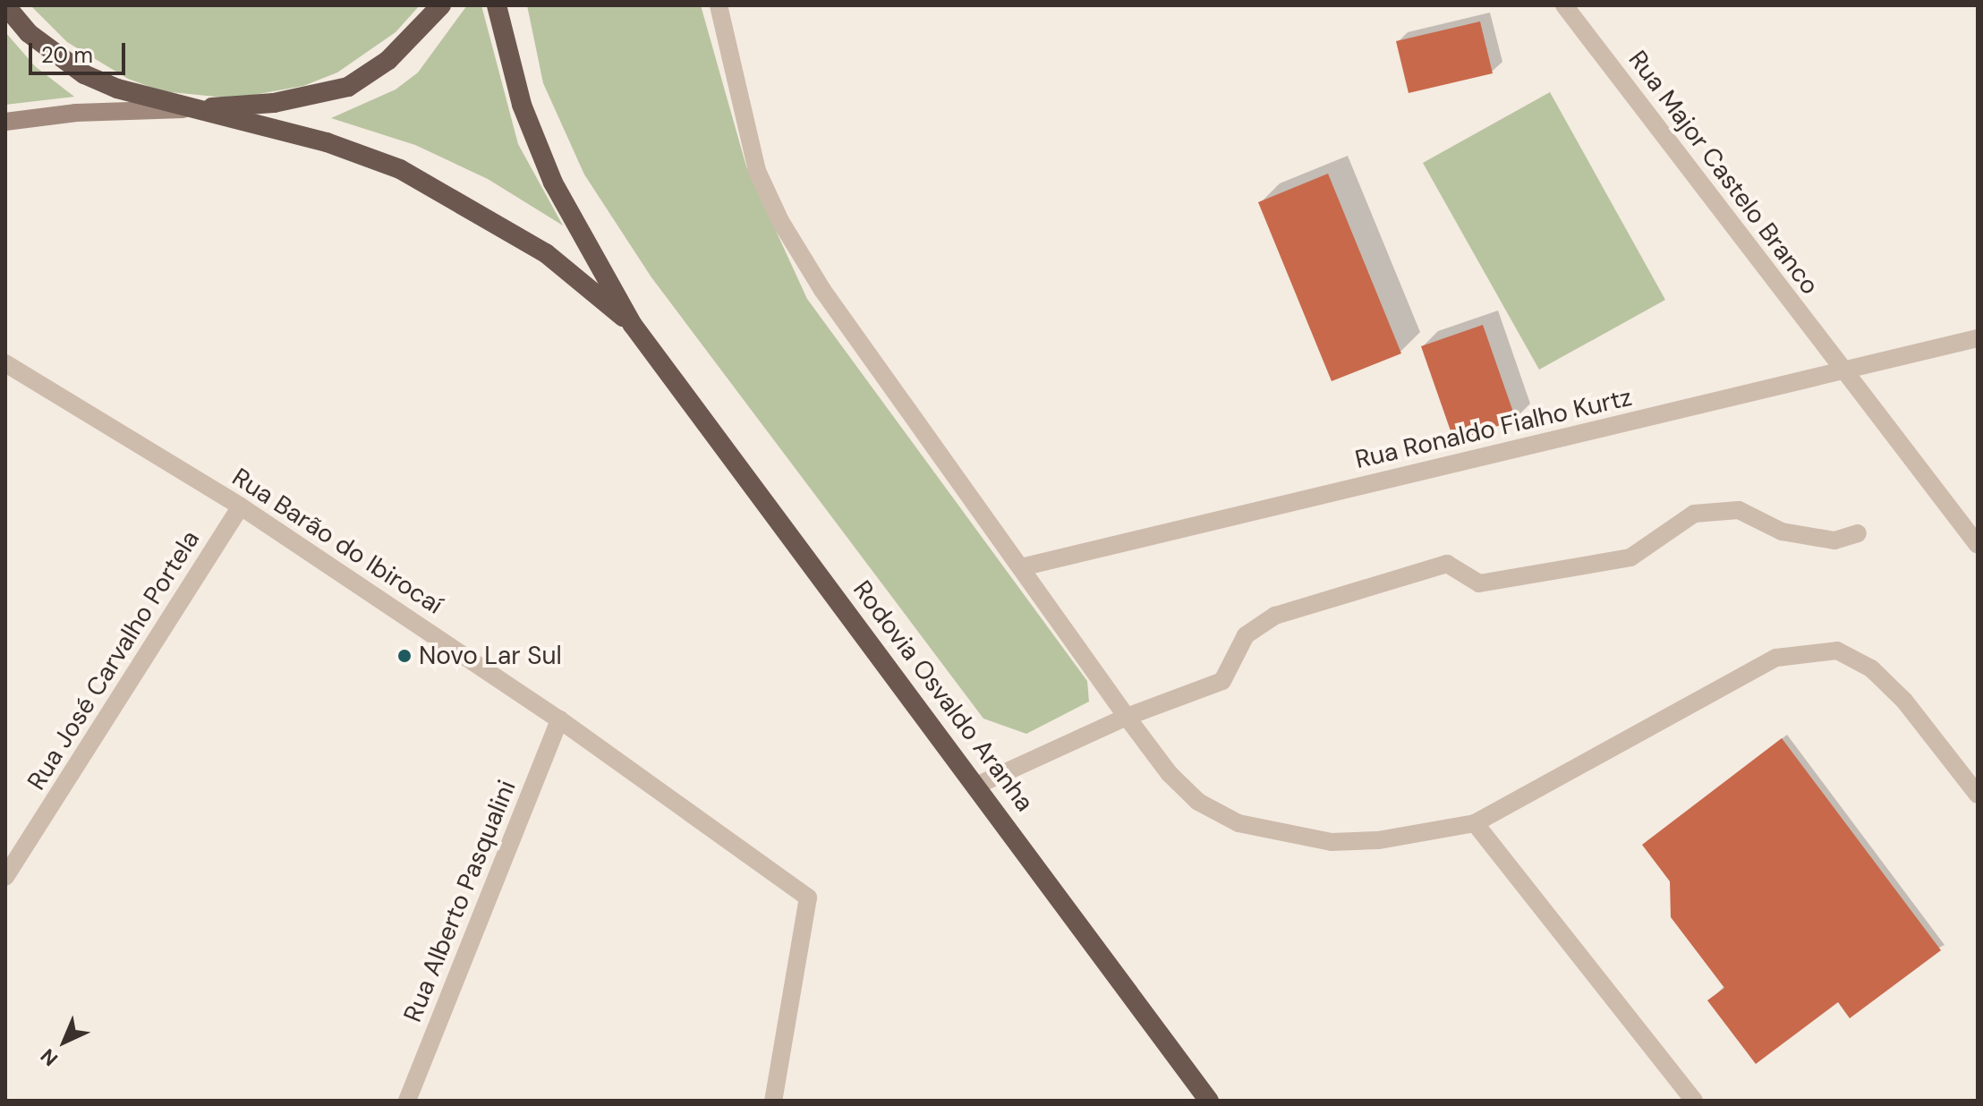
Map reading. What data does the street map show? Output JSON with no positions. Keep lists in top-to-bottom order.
{
  "streets": {
    "highway": ["Rodovia Osvaldo Aranha"],
    "street": [
      "Rua Major Castelo Branco",
      "Rua Ronaldo Fialho Kurtz",
      "Rua Barão do Ibirocaí",
      "Rua José Carvalho Portela",
      "Rua Alberto Pasqualini"
    ]
  },
  "crossings": [
    ["Rua Major Castelo Branco", "Rua Ronaldo Fialho Kurtz"],
    ["Rua Barão do Ibirocaí", "Rua José Carvalho Portela"],
    ["Rua Barão do Ibirocaí", "Rua Alberto Pasqualini"]
  ],
  "places": ["Novo Lar Sul"],
  "scale_bar": "20 m",
  "north": "bottom left"
}
